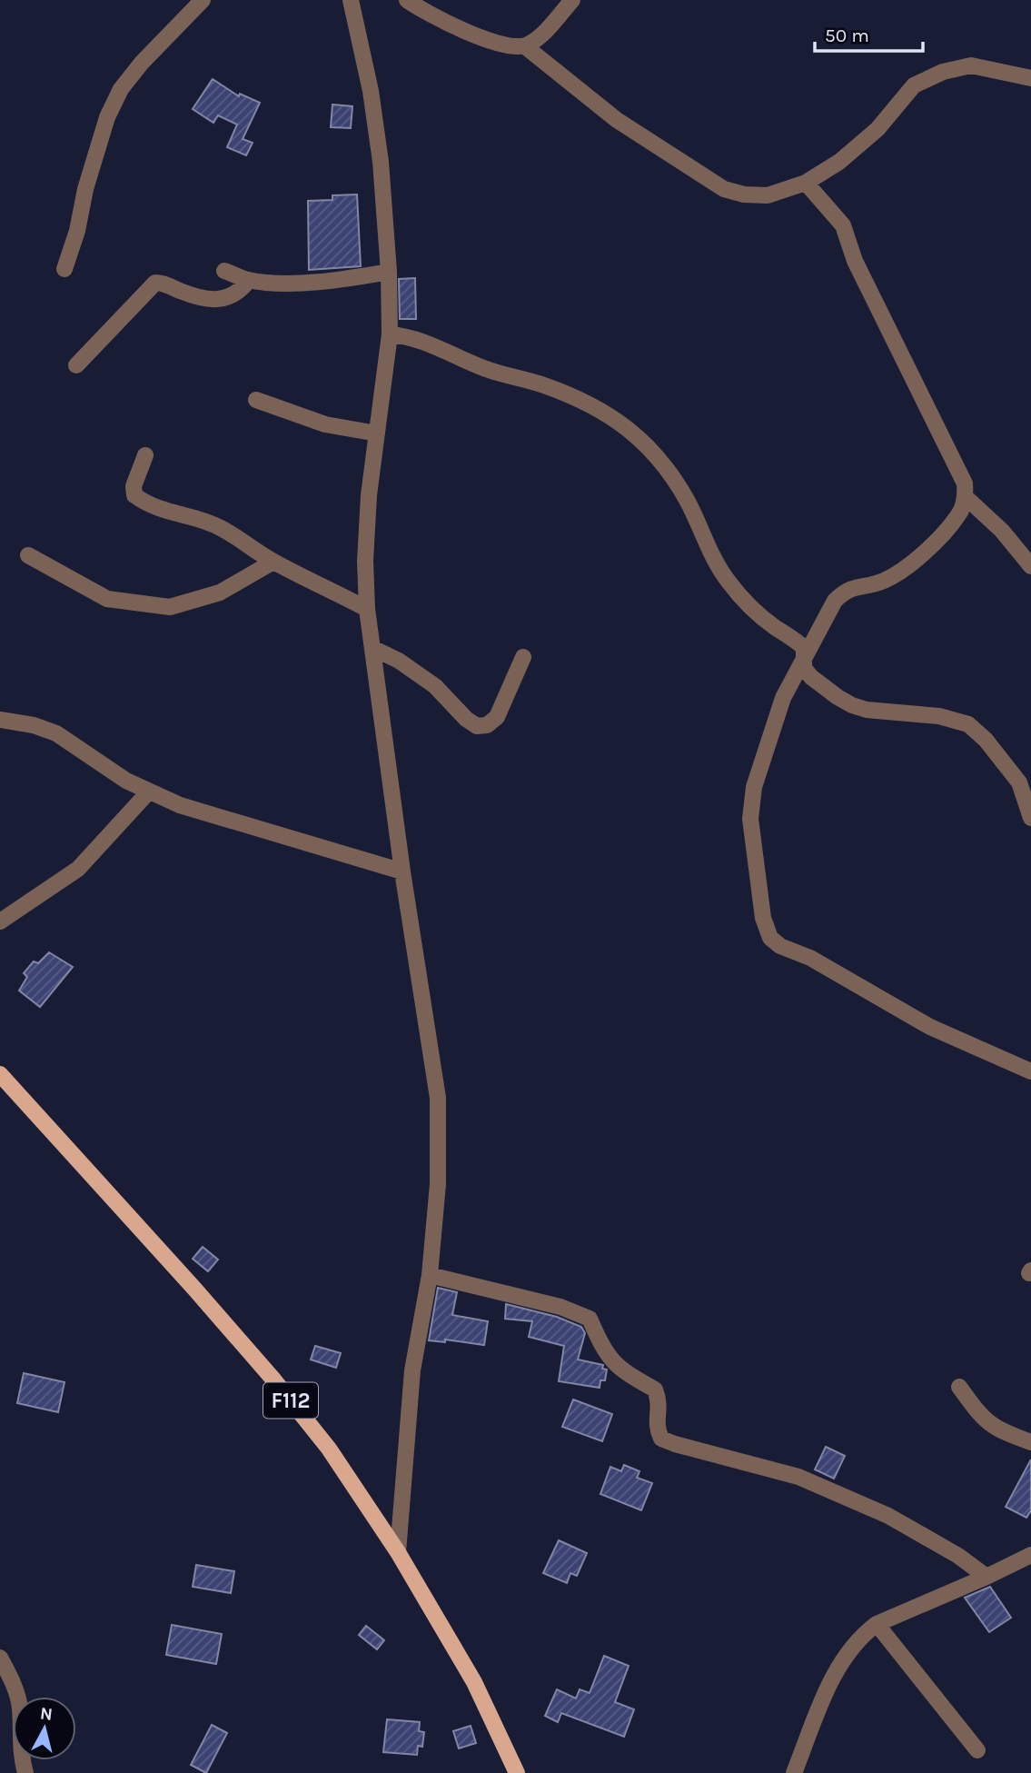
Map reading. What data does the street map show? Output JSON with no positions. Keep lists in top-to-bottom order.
{
  "streets": {
    "main road": ["F112"]
  },
  "scale_bar": "50 m",
  "north": "top"
}
